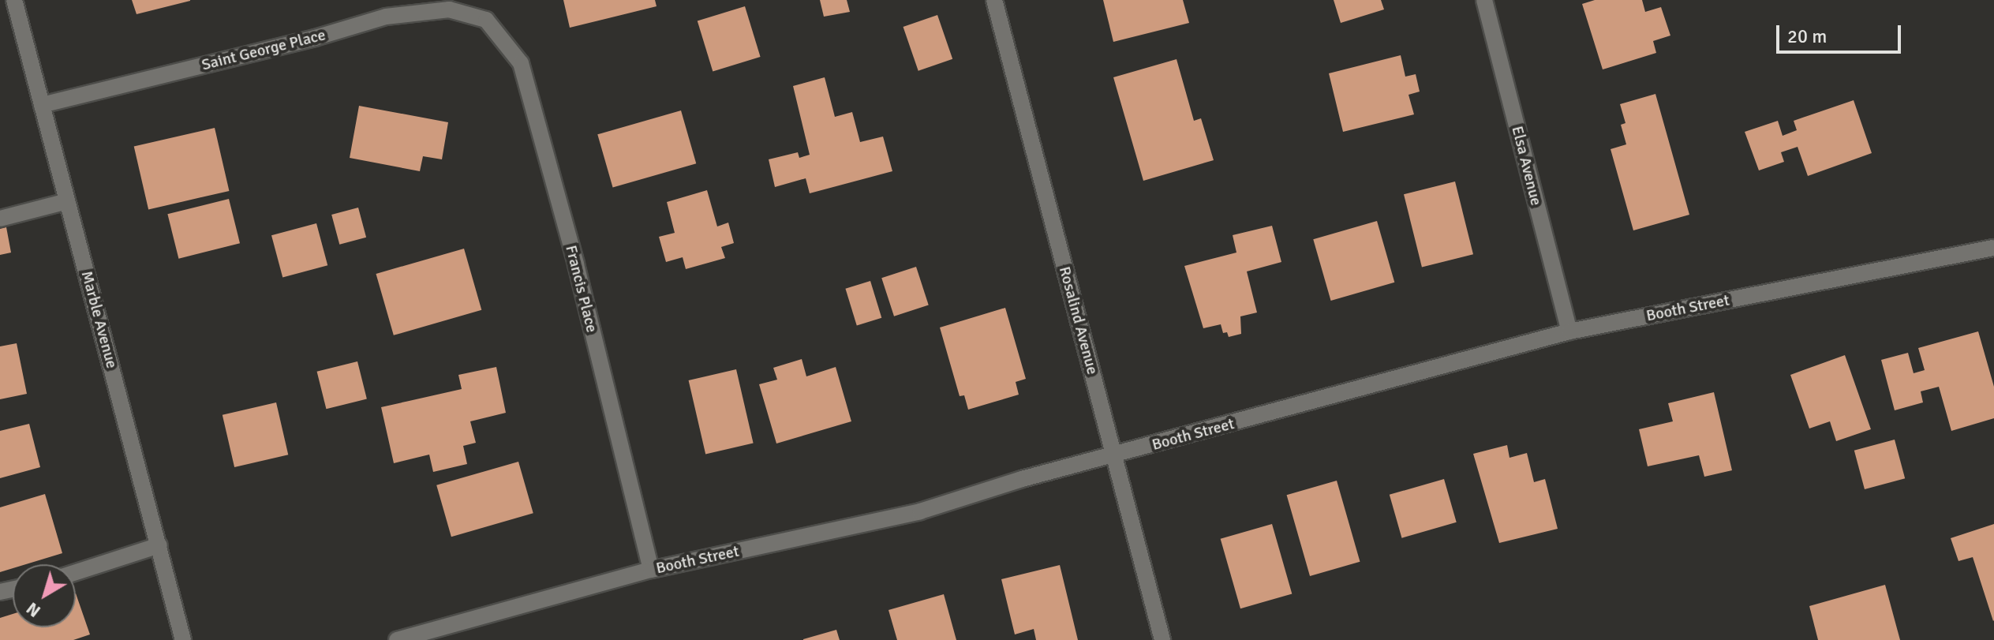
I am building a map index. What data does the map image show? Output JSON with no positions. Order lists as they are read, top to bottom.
{
  "streets": {
    "street": [
      "Saint George Place",
      "Elsa Avenue",
      "Francis Place",
      "Booth Street",
      "Marble Avenue",
      "Rosalind Avenue"
    ]
  },
  "crossings": [
    ["Saint George Place", "Francis Place"],
    ["Saint George Place", "Marble Avenue"],
    ["Elsa Avenue", "Booth Street"],
    ["Francis Place", "Booth Street"],
    ["Booth Street", "Rosalind Avenue"]
  ],
  "scale_bar": "20 m",
  "north": "bottom left"
}
